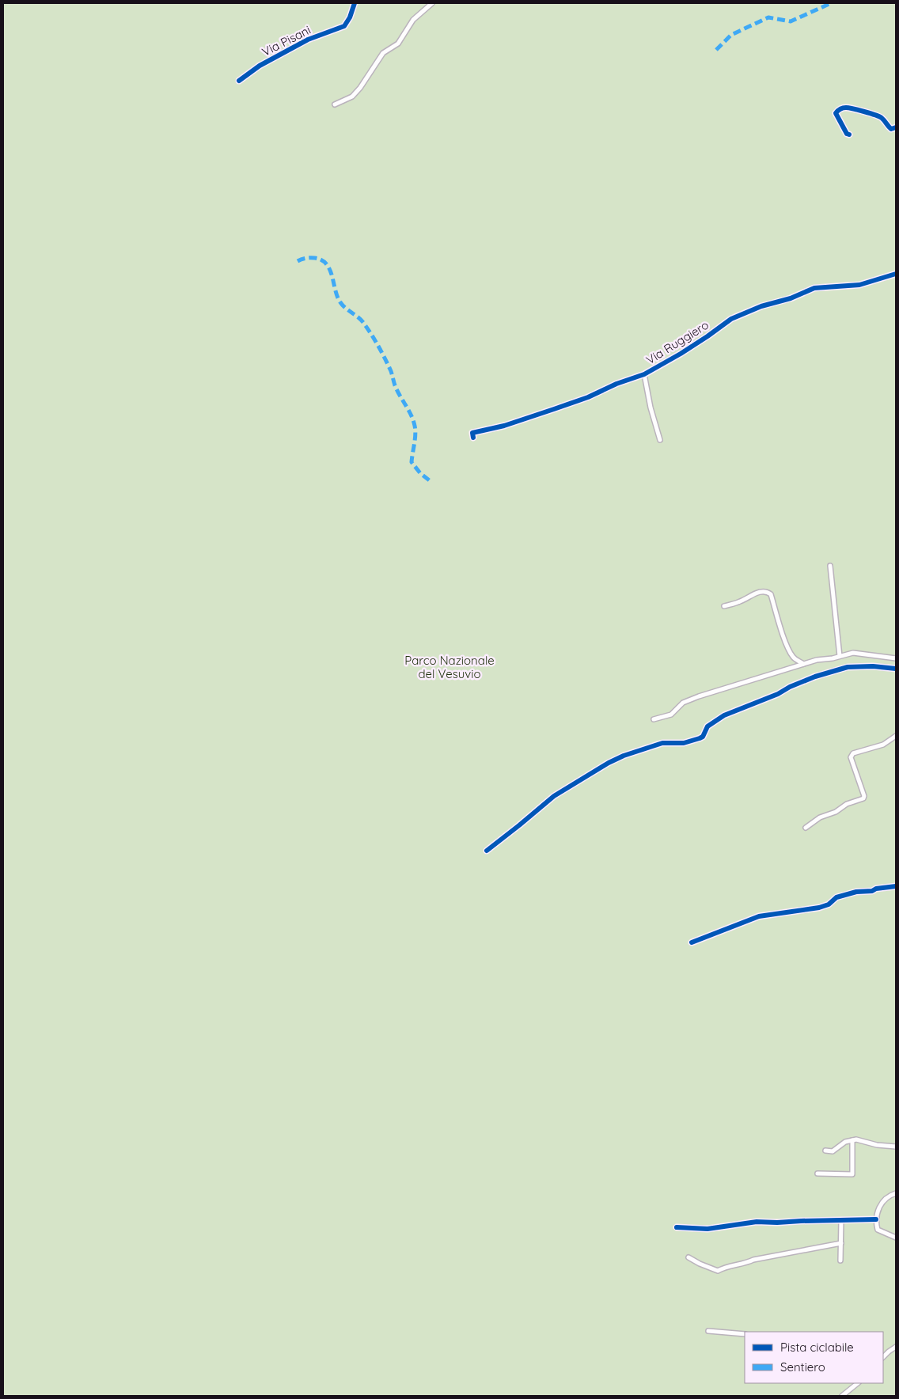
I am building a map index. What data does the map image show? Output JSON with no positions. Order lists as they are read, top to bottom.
{
  "streets": {
    "street": ["Via Pisani", "Via Ruggiero"]
  },
  "parks": ["Parco Nazionale del Vesuvio"],
  "legend": ["Pista ciclabile", "Sentiero"]
}
